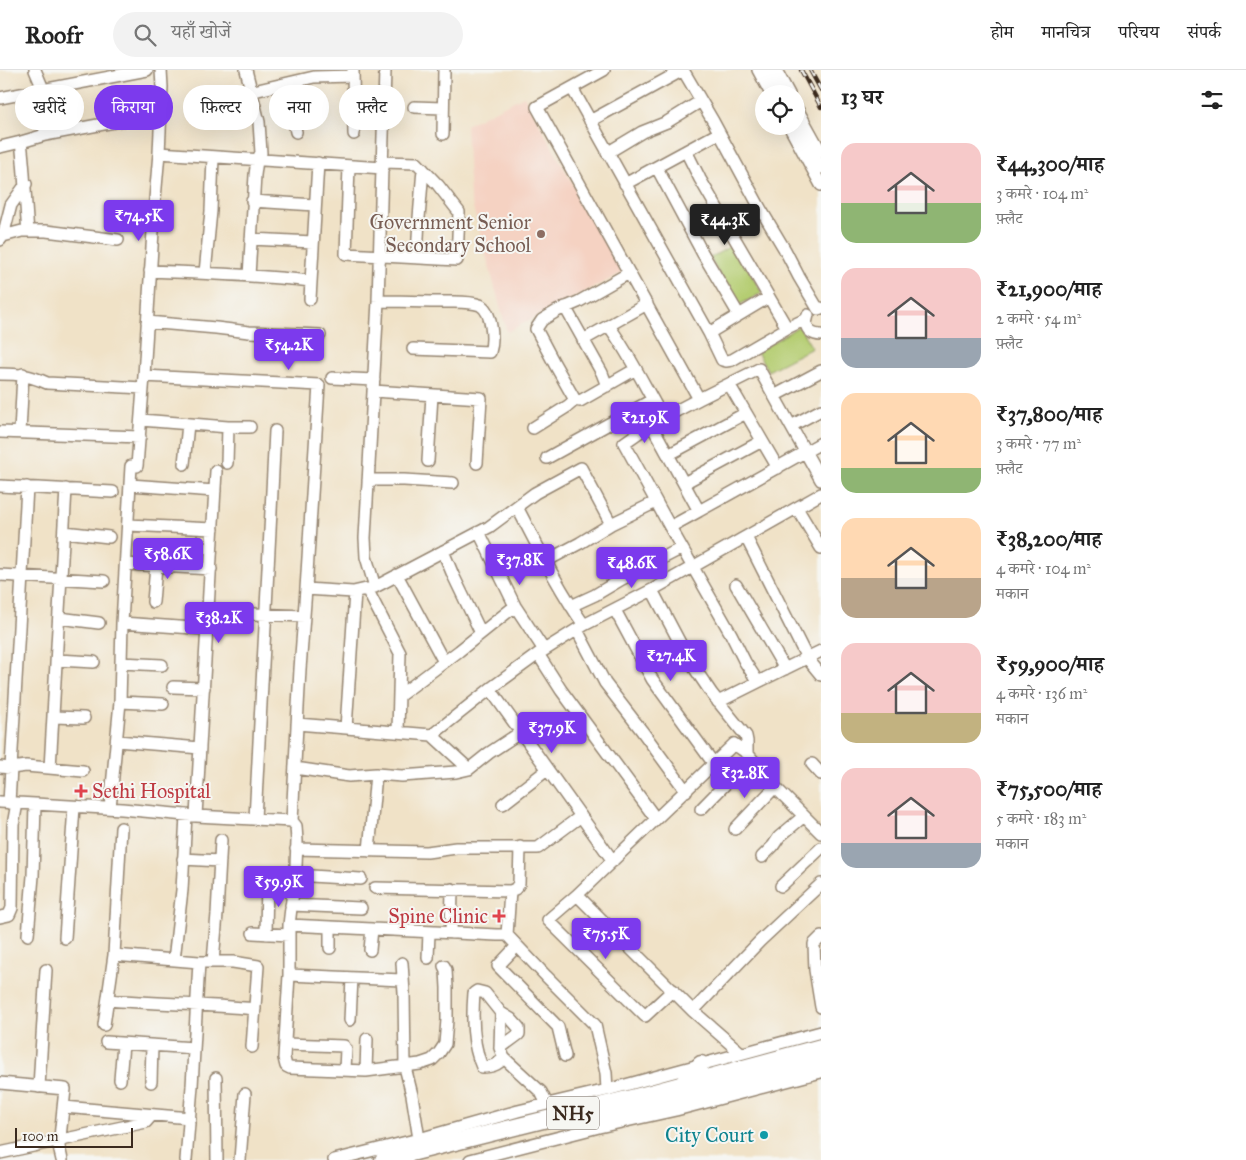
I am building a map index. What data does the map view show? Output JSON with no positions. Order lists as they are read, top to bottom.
{
  "streets": {
    "highway": ["NH5"]
  },
  "places": {
    "other": ["Government Senior Secondary School", "City Court"],
    "health": ["Sethi Hospital", "Spine Clinic"]
  },
  "scale_bar": "100 m",
  "page": {
    "header": "Roofr",
    "search": "यहाँ खोजें",
    "nav": [
      "होम",
      "मानचित्र",
      "परिचय",
      "संपर्क"
    ],
    "heading": "13 घर",
    "chip": [
      "खरीदें",
      "किराया",
      "फ़िल्टर",
      "नया",
      "फ़्लैट"
    ],
    "list": [
      {
        "name": "₹44,300/माह",
        "note": "3 कमरे · 104 m² · फ़्लैट"
      },
      {
        "name": "₹21,900/माह",
        "note": "2 कमरे · 54 m² · फ़्लैट"
      },
      {
        "name": "₹37,800/माह",
        "note": "3 कमरे · 77 m² · फ़्लैट"
      },
      {
        "name": "₹38,200/माह",
        "note": "4 कमरे · 104 m² · मकान"
      },
      {
        "name": "₹59,900/माह",
        "note": "4 कमरे · 136 m² · मकान"
      },
      {
        "name": "₹75,500/माह",
        "note": "5 कमरे · 183 m² · मकान"
      }
    ],
    "price": [
      "₹74.5K",
      "₹44.3K",
      "₹54.2K",
      "₹21.9K",
      "₹58.6K",
      "₹37.8K",
      "₹48.6K",
      "₹38.2K",
      "₹27.4K",
      "₹37.9K",
      "₹32.8K",
      "₹59.9K",
      "₹75.5K"
    ],
    "scale": "100 m"
  }
}
